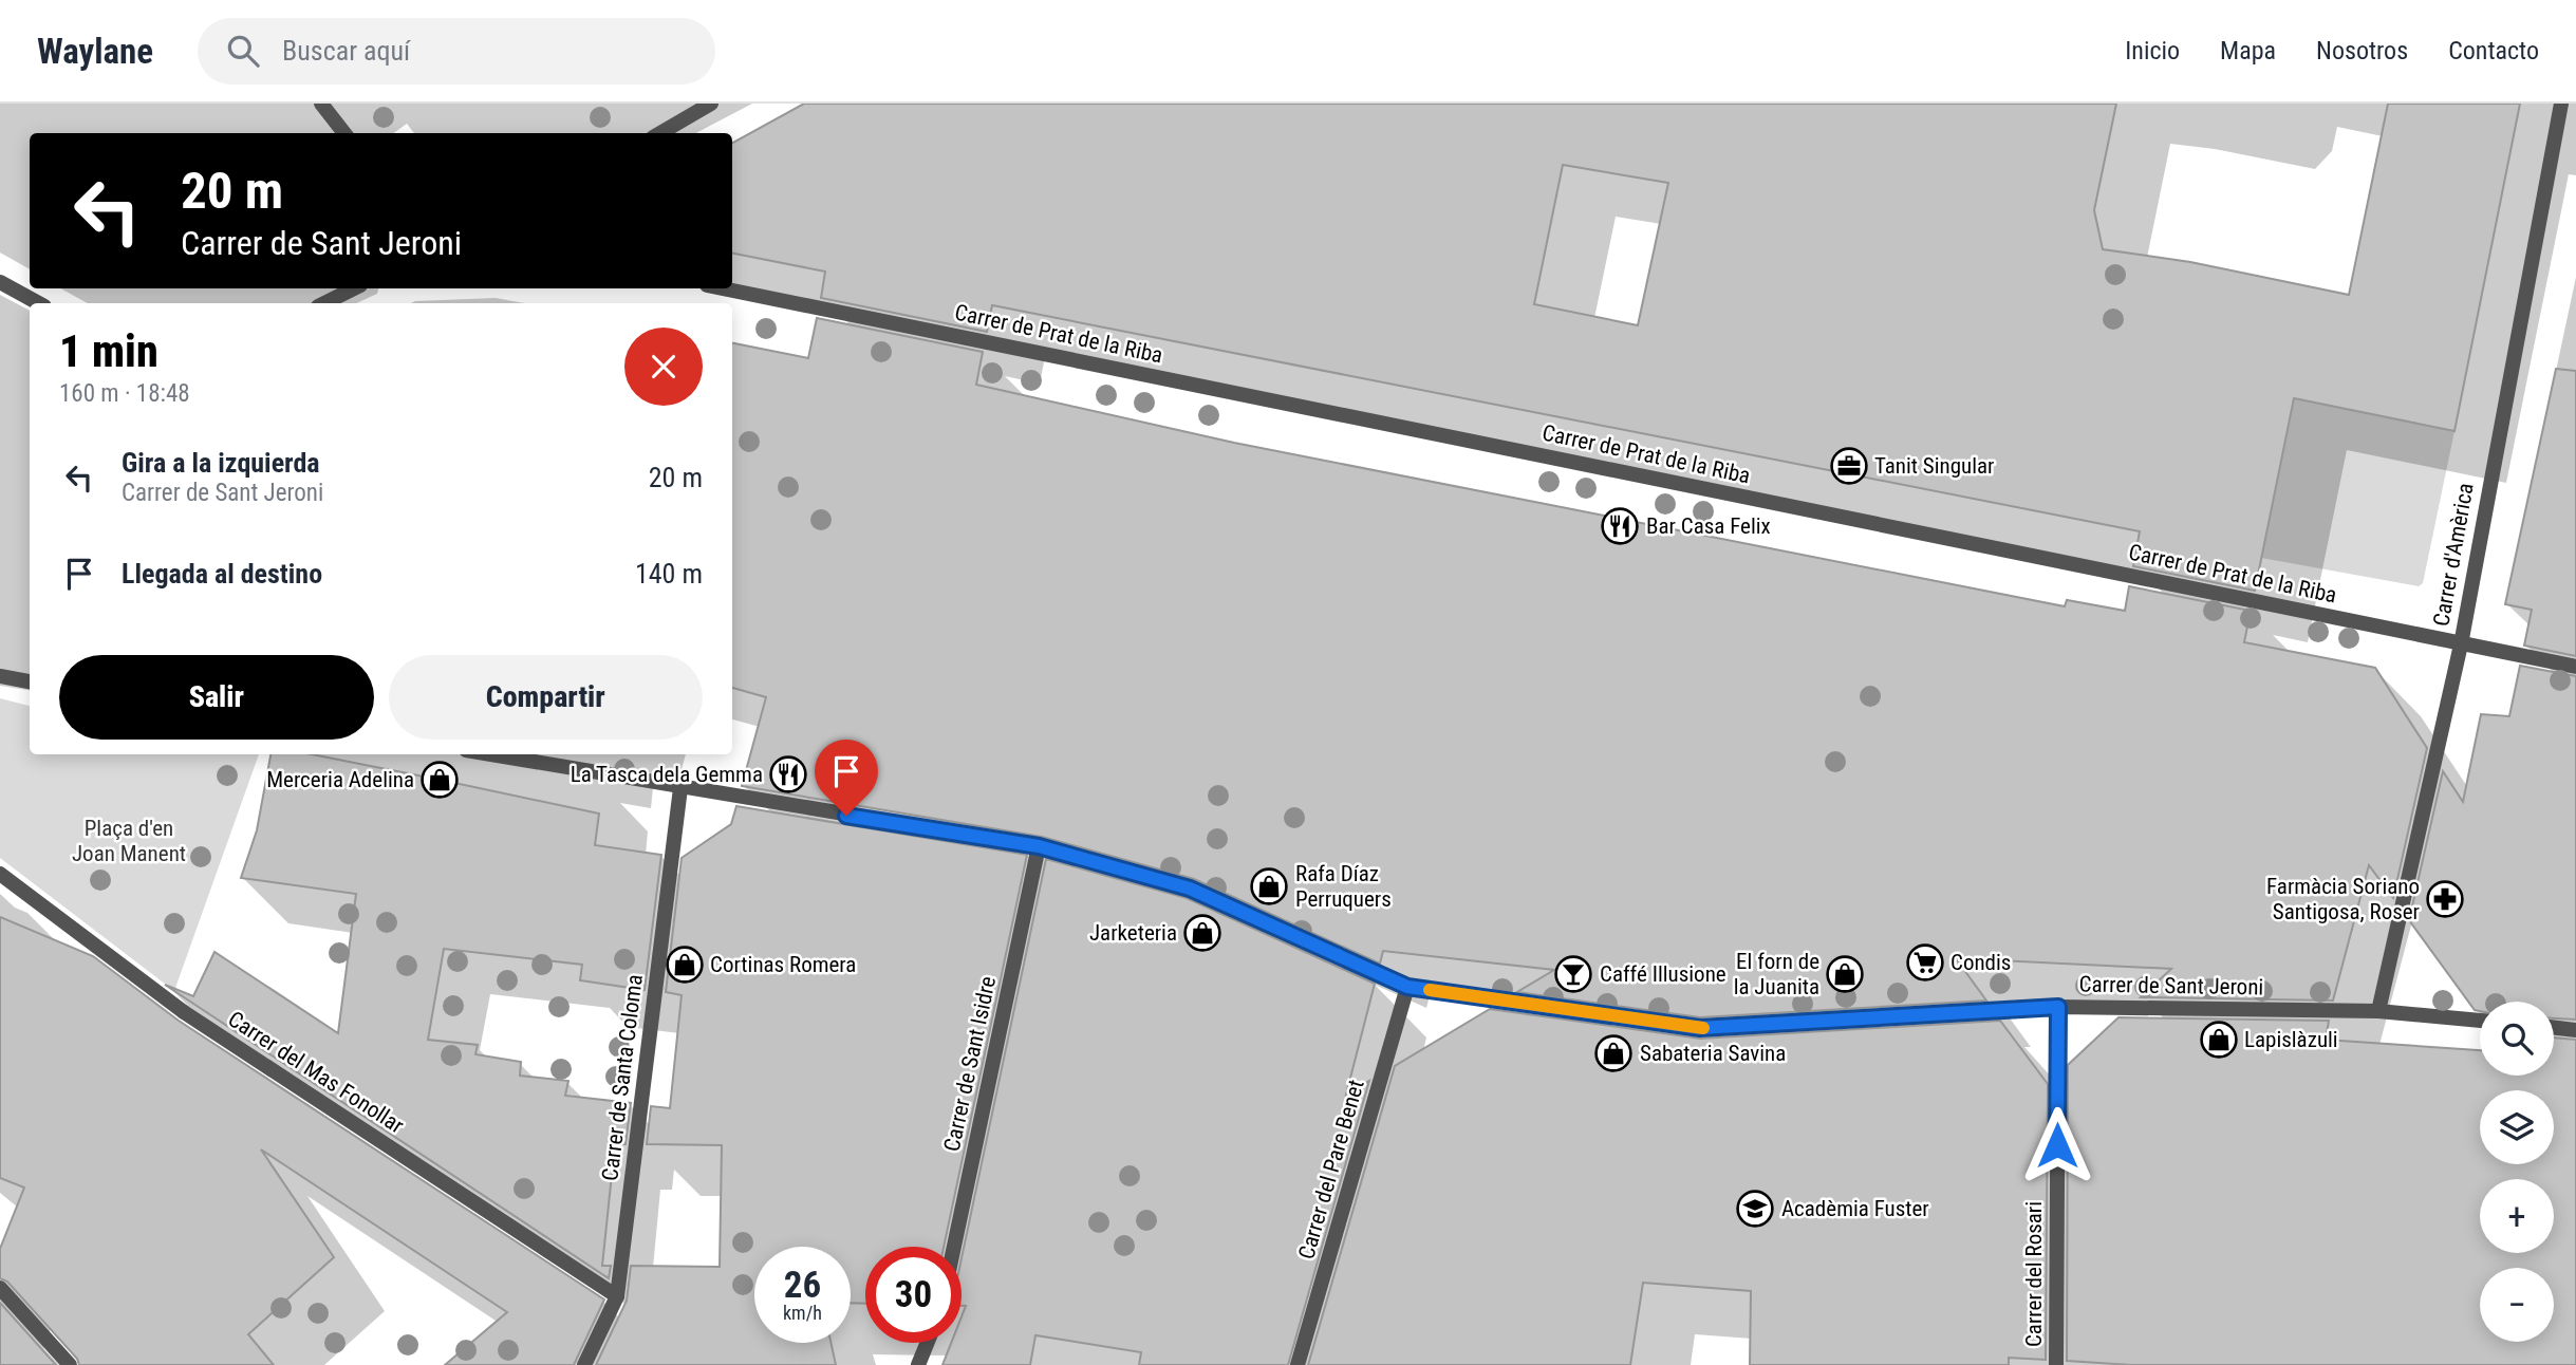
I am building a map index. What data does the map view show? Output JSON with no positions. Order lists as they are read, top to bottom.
{
  "streets": {
    "street": [
      "Carrer de Prat de la Riba",
      "Carrer d'Amèrica",
      "Carrer de Sant Jeroni",
      "Carrer de Sant Isidre",
      "Carrer del Mas Fonollar",
      "Carrer de Santa Coloma",
      "Carrer del Pare Benet",
      "Carrer del Rosari"
    ]
  },
  "crossings": [
    ["Carrer de Prat de la Riba", "Carrer d'Amèrica"],
    ["Carrer d'Amèrica", "Carrer de Sant Jeroni"],
    ["Carrer de Sant Jeroni", "Carrer de Sant Isidre"],
    ["Carrer de Sant Jeroni", "Carrer de Santa Coloma"],
    ["Carrer de Sant Jeroni", "Carrer del Pare Benet"],
    ["Carrer de Sant Jeroni", "Carrer del Rosari"],
    ["Carrer del Mas Fonollar", "Carrer de Santa Coloma"]
  ],
  "parks": ["Plaça d'en Joan Manent"],
  "places": {
    "office": ["Tanit Singular"],
    "restaurant": ["Bar Casa Felix", "La Tasca dela Gemma"],
    "shop": [
      "Merceria Adelina",
      "Rafa Díaz Perruquers",
      "Jarketeria",
      "Cortinas Romera",
      "El forn de la Juanita",
      "Lapislàzuli",
      "Sabateria Savina"
    ],
    "pharmacy": ["Farmàcia Soriano Santigosa, Roser"],
    "supermarket": ["Condis"],
    "bar": ["Caffé Illusione"],
    "school or university": ["Acadèmia Fuster"]
  },
  "page": {
    "header": "Waylane",
    "search": "Buscar aquí",
    "nav": [
      "Inicio",
      "Mapa",
      "Nosotros",
      "Contacto"
    ],
    "turn": ["20 m", "Carrer de Sant Jeroni"],
    "heading": ["1 min", "160 m · 18:48"],
    "list": [
      {
        "name": "Gira a la izquierda",
        "note": "Carrer de Sant Jeroni",
        "value": "20 m"
      },
      {
        "name": "Llegada al destino",
        "value": "140 m"
      }
    ],
    "buttons": ["Salir", "Compartir"],
    "map_buttons": ["+", "−"],
    "speed": "26 km/h",
    "limit": "30"
  }
}
